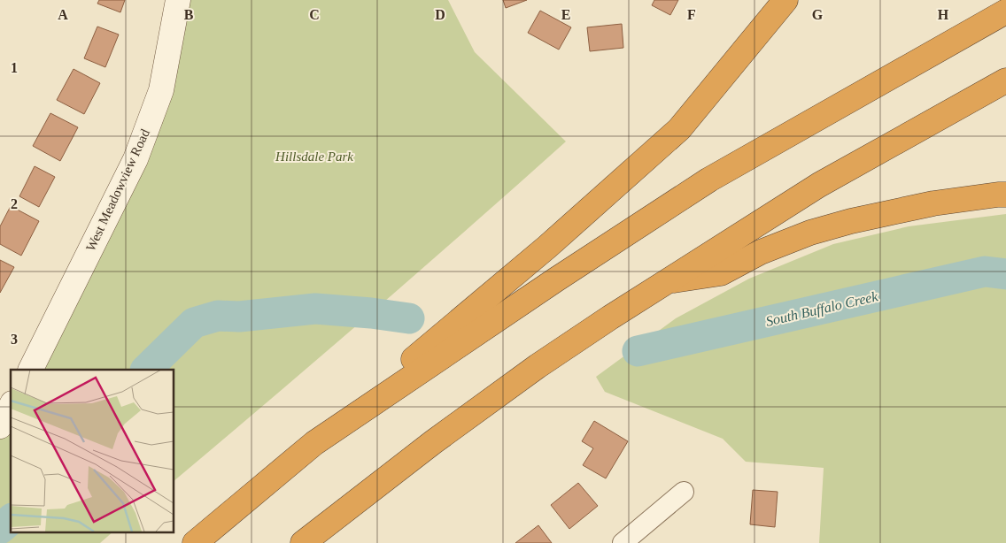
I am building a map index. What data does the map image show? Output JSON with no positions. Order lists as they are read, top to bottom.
{
  "streets": {
    "street": ["West Meadowview Road"]
  },
  "water": ["South Buffalo Creek"],
  "parks": ["Hillsdale Park"],
  "grid": {
    "columns": [
      "A",
      "B",
      "C",
      "D",
      "E",
      "F",
      "G",
      "H"
    ],
    "rows": ["1", "2", "3"]
  }
}
